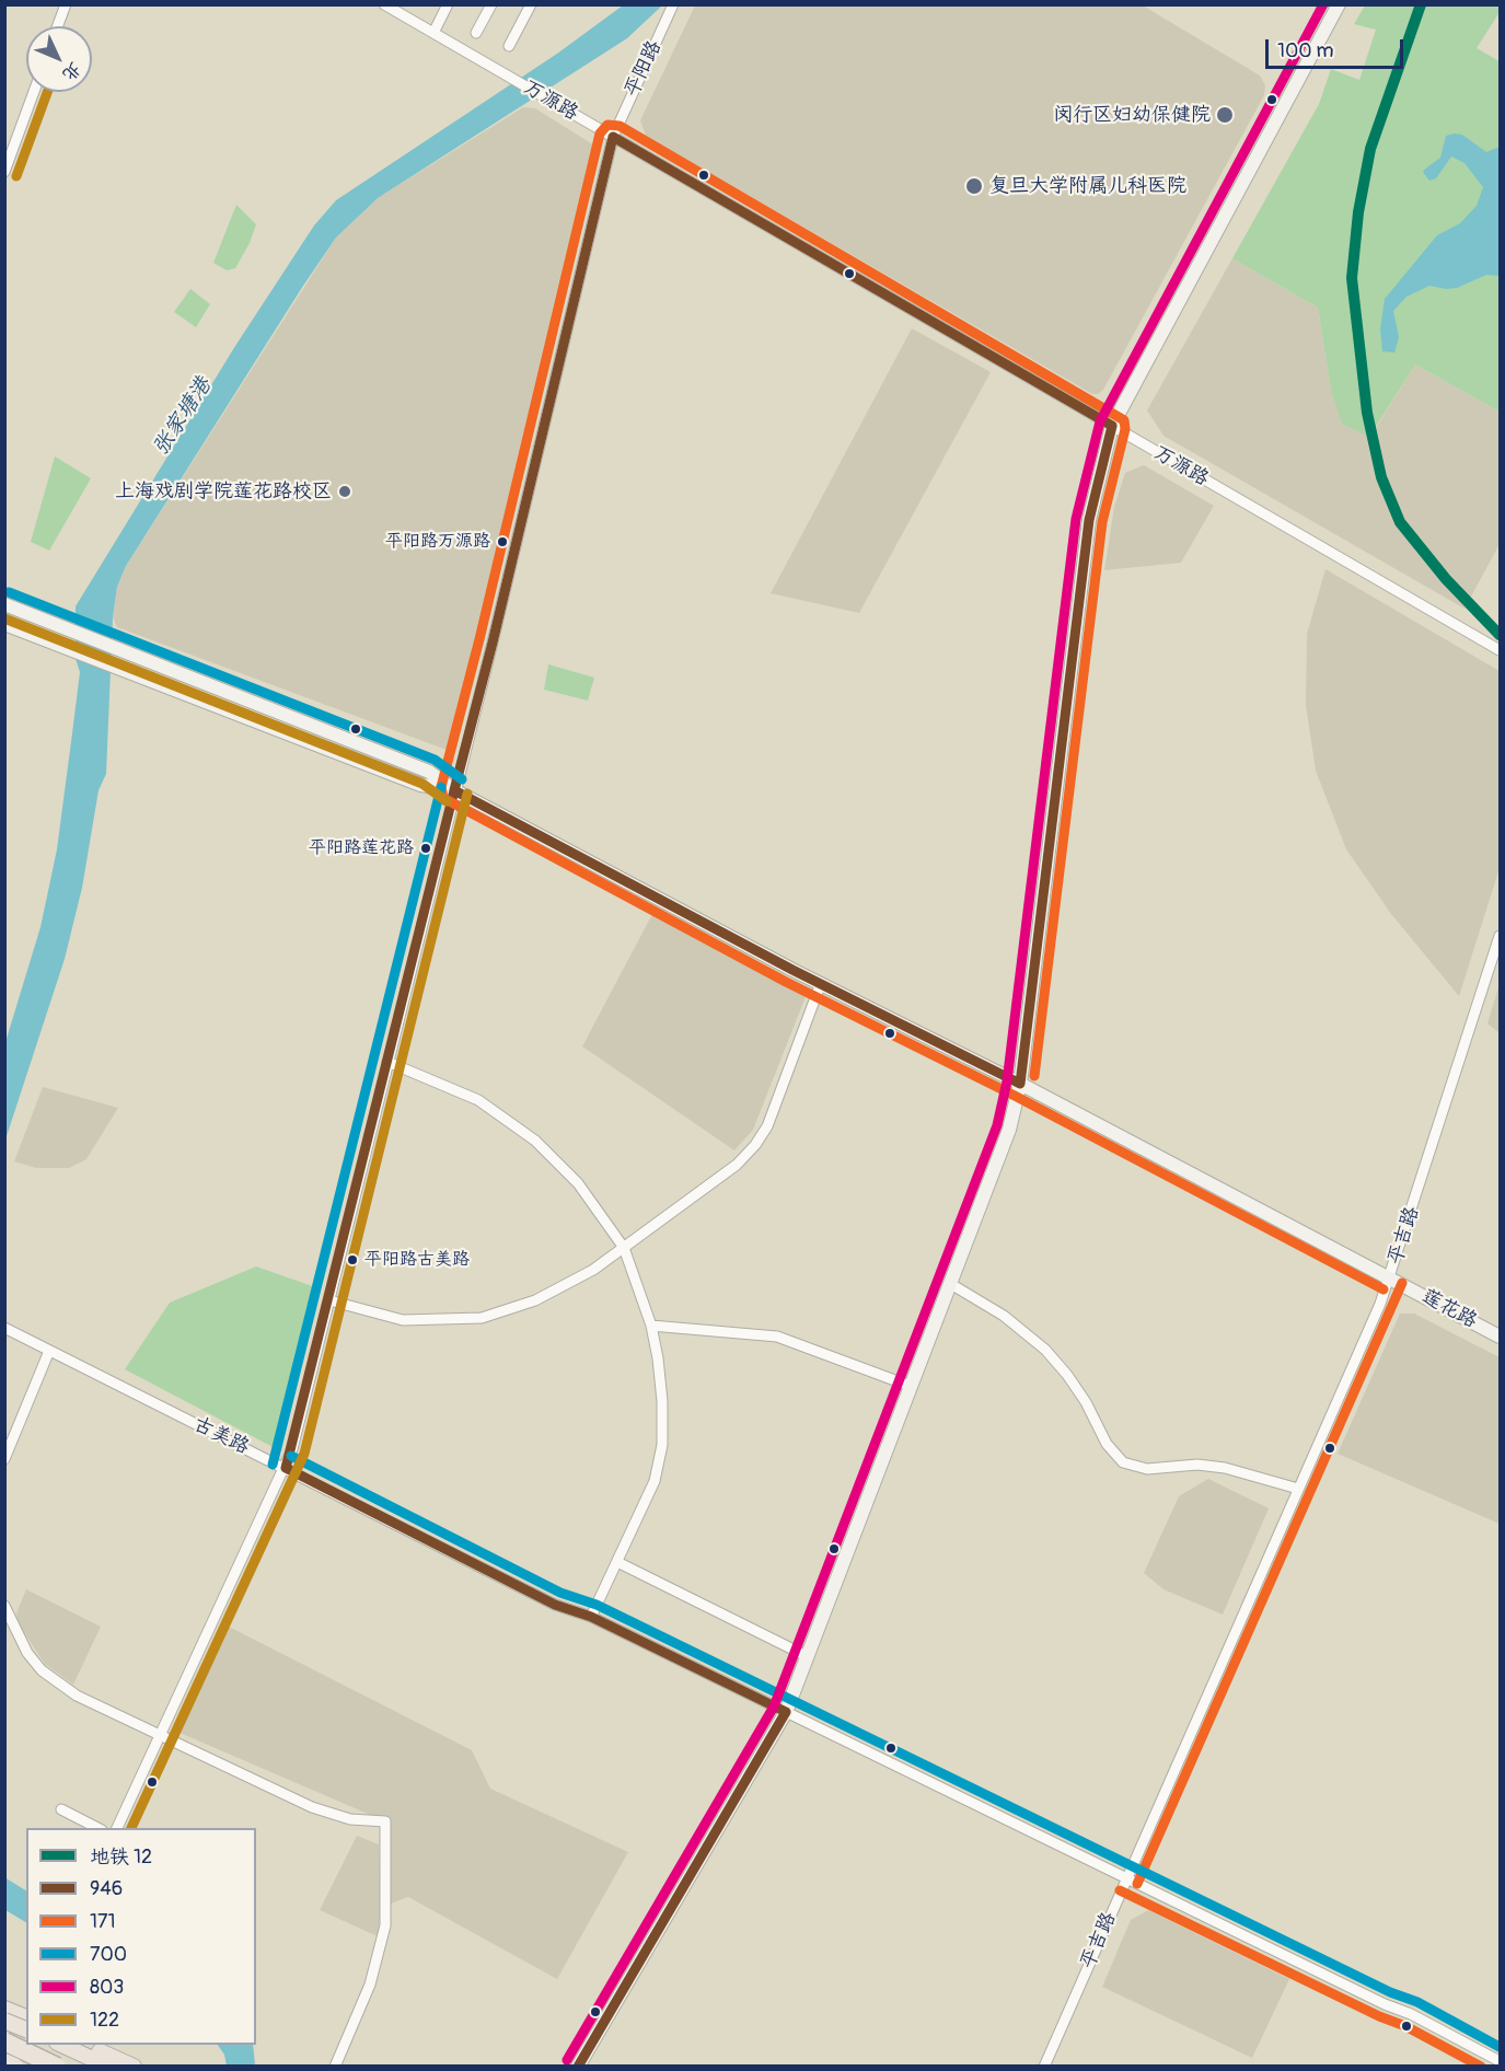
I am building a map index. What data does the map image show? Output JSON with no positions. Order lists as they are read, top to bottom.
{
  "streets": {
    "main road": ["莲花路"],
    "street": [
      "平阳路",
      "万源路",
      "平吉路",
      "古美路"
    ]
  },
  "crossings": [
    ["平阳路", "万源路"],
    ["平阳路", "莲花路"],
    ["平阳路", "古美路"],
    ["平吉路", "莲花路"],
    ["平吉路", "古美路"]
  ],
  "water": ["张家塘港"],
  "places": [
    "闵行区妇幼保健院",
    "复旦大学附属儿科医院",
    "上海戏剧学院莲花路校区",
    "平阳路万源路",
    "平阳路莲花路",
    "平阳路古美路"
  ],
  "lines": [
    "metro line 12",
    "transit line 803",
    "transit line 122",
    "transit line 171",
    "transit line 946",
    "transit line 700"
  ],
  "legend": [
    "地铁 12",
    "946",
    "171",
    "700",
    "803",
    "122"
  ],
  "scale_bar": "100 m",
  "north": "bottom right"
}
